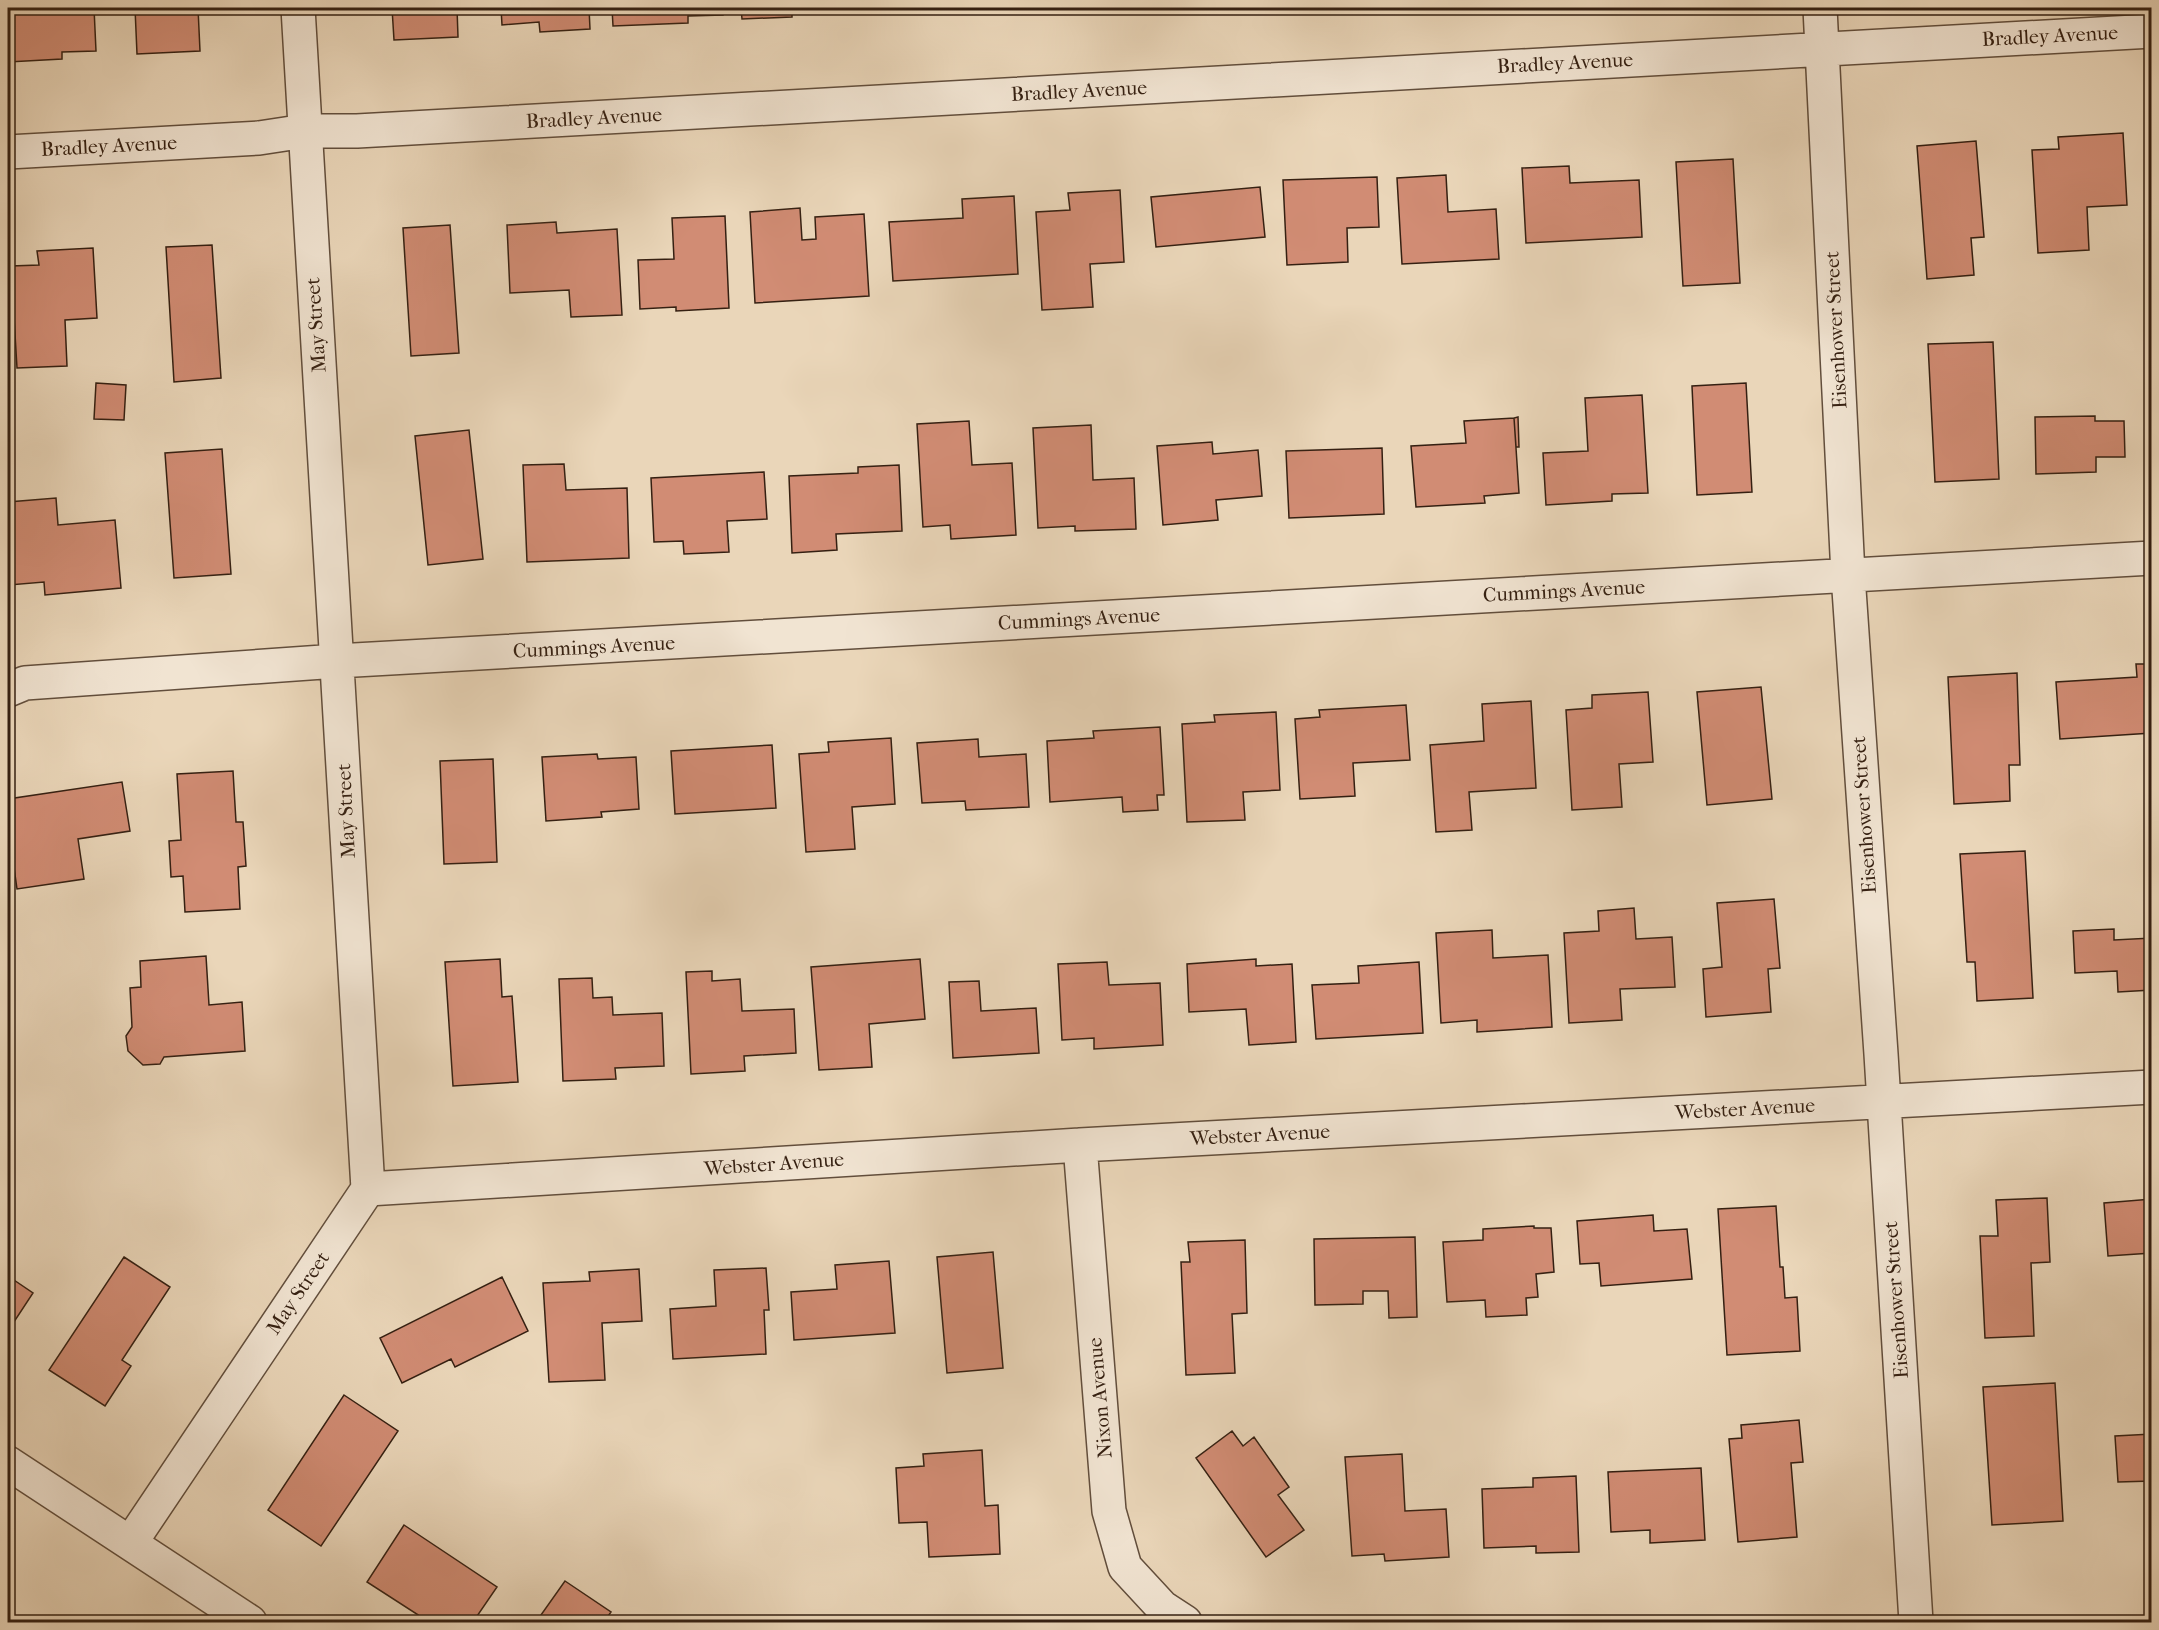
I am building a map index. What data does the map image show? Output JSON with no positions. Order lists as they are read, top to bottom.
{
  "streets": {
    "street": [
      "Bradley Avenue",
      "May Street",
      "Eisenhower Street",
      "Cummings Avenue",
      "Webster Avenue",
      "Nixon Avenue"
    ]
  },
  "crossings": [
    ["Bradley Avenue", "May Street"],
    ["Bradley Avenue", "Eisenhower Street"],
    ["May Street", "Cummings Avenue"],
    ["May Street", "Webster Avenue"],
    ["Eisenhower Street", "Cummings Avenue"],
    ["Eisenhower Street", "Webster Avenue"],
    ["Webster Avenue", "Nixon Avenue"]
  ]
}
